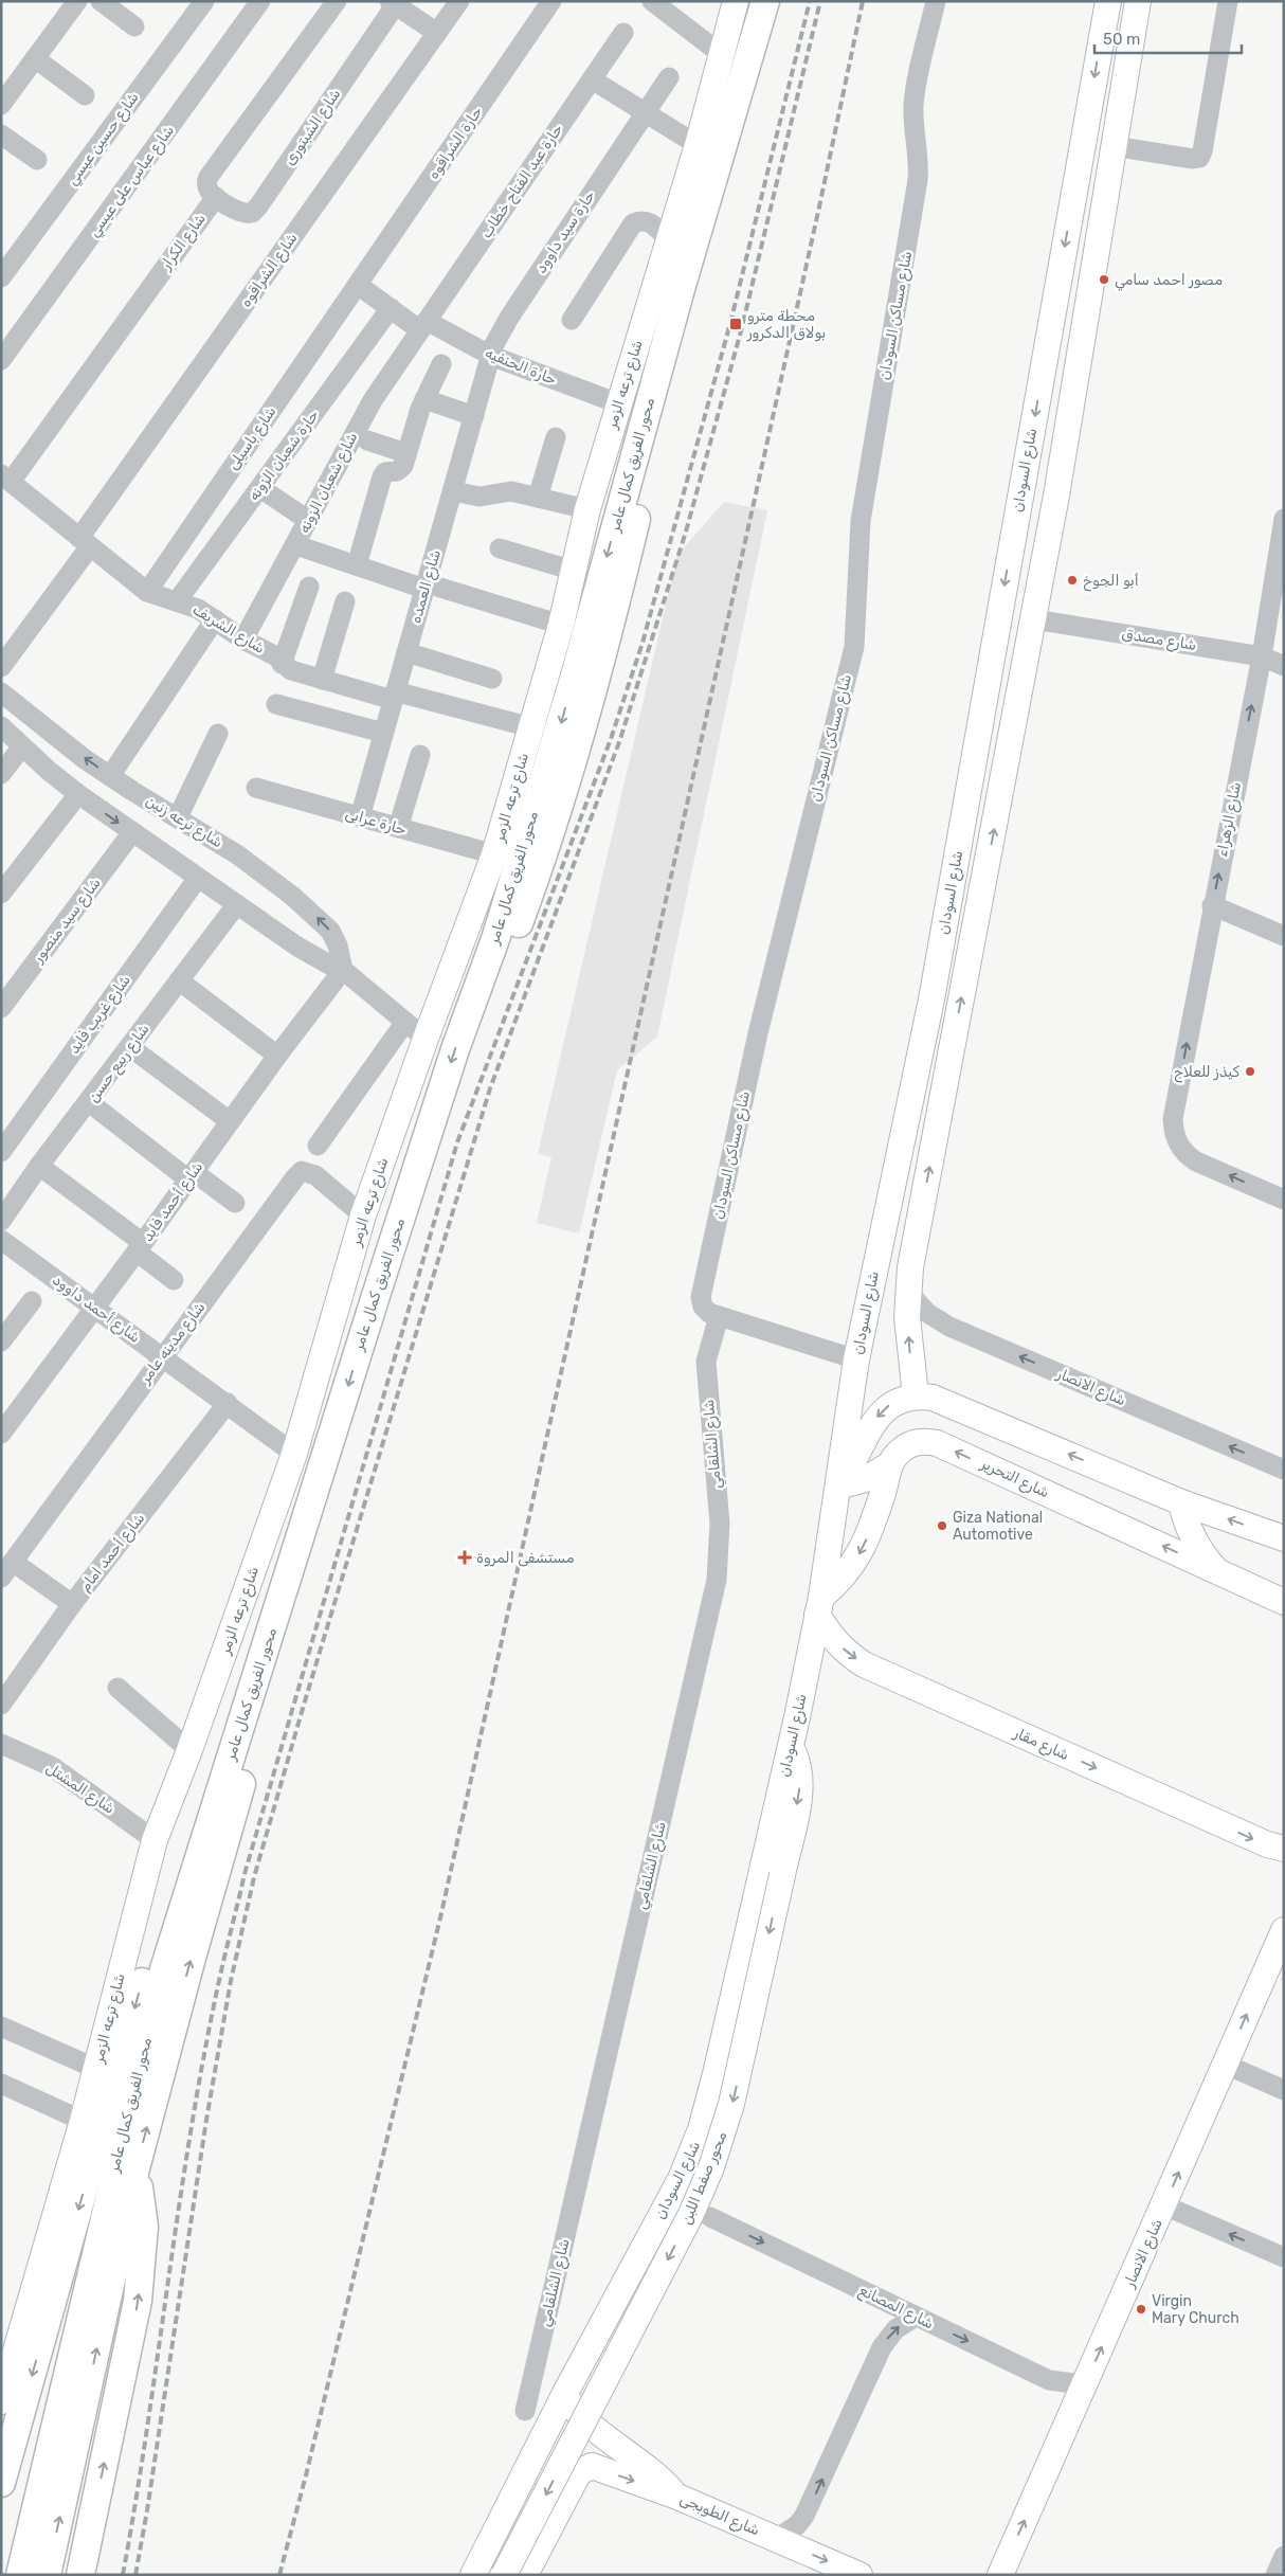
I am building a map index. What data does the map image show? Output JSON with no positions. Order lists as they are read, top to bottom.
{
  "streets": {
    "highway": ["محور الفريق كمال عامر"],
    "main road": [
      "شارع ترعه الزمر",
      "شارع السودان",
      "شارع الانصار",
      "شارع التحرير",
      "شارع مقار",
      "محور صفط اللبن",
      "شارع الطوبجى"
    ],
    "street": [
      "شارع الشبتورى",
      "شارع حسين عيسي",
      "حارة الشراقوه",
      "شارع عباس على عيسي",
      "حارة عبد الفتاح خطاب",
      "حارة سيد داوود",
      "شارع الكرار",
      "شارع الشراقوه",
      "شارع مساكن السودان",
      "حارة الحنفيه",
      "شارع باسيلى",
      "حارة شعبان الزونه",
      "شارع شعبان الزونه",
      "شارع العمده",
      "شارع الشريف",
      "شارع مصدق",
      "شارع الزهراء",
      "شارع ترعه زنين",
      "حارة عرابى",
      "شارع سيد منصور",
      "شارع غريب فايد",
      "شارع ربيع حسن",
      "شارع أحمد فايد",
      "شارع أحمد داوود",
      "شارع مدينه عامر",
      "شارع الشلقامي",
      "شارع أحمد امام",
      "شارع المشتل",
      "شارع المصانع"
    ]
  },
  "crossings": [
    ["شارع الشبتورى", "شارع الكرار"],
    ["حارة الشراقوه", "حارة الحنفيه"],
    ["حارة الشراقوه", "شارع باسيلى"],
    ["حارة عبد الفتاح خطاب", "حارة الحنفيه"],
    ["حارة عبد الفتاح خطاب", "شارع شعبان الزونه"],
    ["حارة سيد داوود", "حارة الحنفيه"],
    ["حارة سيد داوود", "شارع العمده"],
    ["شارع الكرار", "شارع الشريف"],
    ["شارع الشراقوه", "شارع الشريف"],
    ["شارع مساكن السودان", "شارع السودان"],
    ["شارع مساكن السودان", "شارع الشلقامي"],
    ["حارة الحنفيه", "شارع ترعه الزمر"],
    ["حارة الحنفيه", "شارع باسيلى"],
    ["حارة الحنفيه", "حارة شعبان الزونه"],
    ["حارة الحنفيه", "شارع شعبان الزونه"],
    ["حارة الحنفيه", "شارع العمده"],
    ["شارع ترعه الزمر", "شارع الشريف"],
    ["شارع ترعه الزمر", "حارة عرابى"],
    ["شارع ترعه الزمر", "شارع أحمد داوود"],
    ["شارع ترعه الزمر", "شارع مدينه عامر"],
    ["شارع ترعه الزمر", "شارع المشتل"],
    ["شارع باسيلى", "شارع الشريف"],
    ["حارة شعبان الزونه", "شارع الشريف"],
    ["شارع السودان", "شارع مصدق"],
    ["شارع السودان", "شارع الانصار"],
    ["شارع السودان", "شارع التحرير"],
    ["شارع السودان", "شارع مقار"],
    ["شارع السودان", "محور صفط اللبن"],
    ["شارع شعبان الزونه", "شارع الشريف"],
    ["شارع العمده", "شارع الشريف"],
    ["شارع العمده", "حارة عرابى"],
    ["شارع مصدق", "شارع الزهراء"],
    ["شارع ترعه زنين", "شارع أحمد فايد"],
    ["شارع أحمد فايد", "شارع أحمد داوود"],
    ["شارع أحمد داوود", "شارع مدينه عامر"],
    ["شارع أحمد داوود", "شارع أحمد امام"],
    ["شارع الانصار", "شارع المصانع"],
    ["شارع التحرير", "شارع مقار"]
  ],
  "one_way": [
    "شارع الزهراء",
    "شارع مقار",
    "محور صفط اللبن",
    "شارع المصانع"
  ],
  "places": {
    "other": [
      "مصور احمد سامي",
      "أبو الجوخ",
      "كيذز للعلاج",
      "Giza National Automotive",
      "Virgin Mary Church"
    ],
    "transit": ["محطة مترو بولاق الدكرور"],
    "health": ["مستشفى المروة"]
  },
  "scale_bar": "50 m"
}
